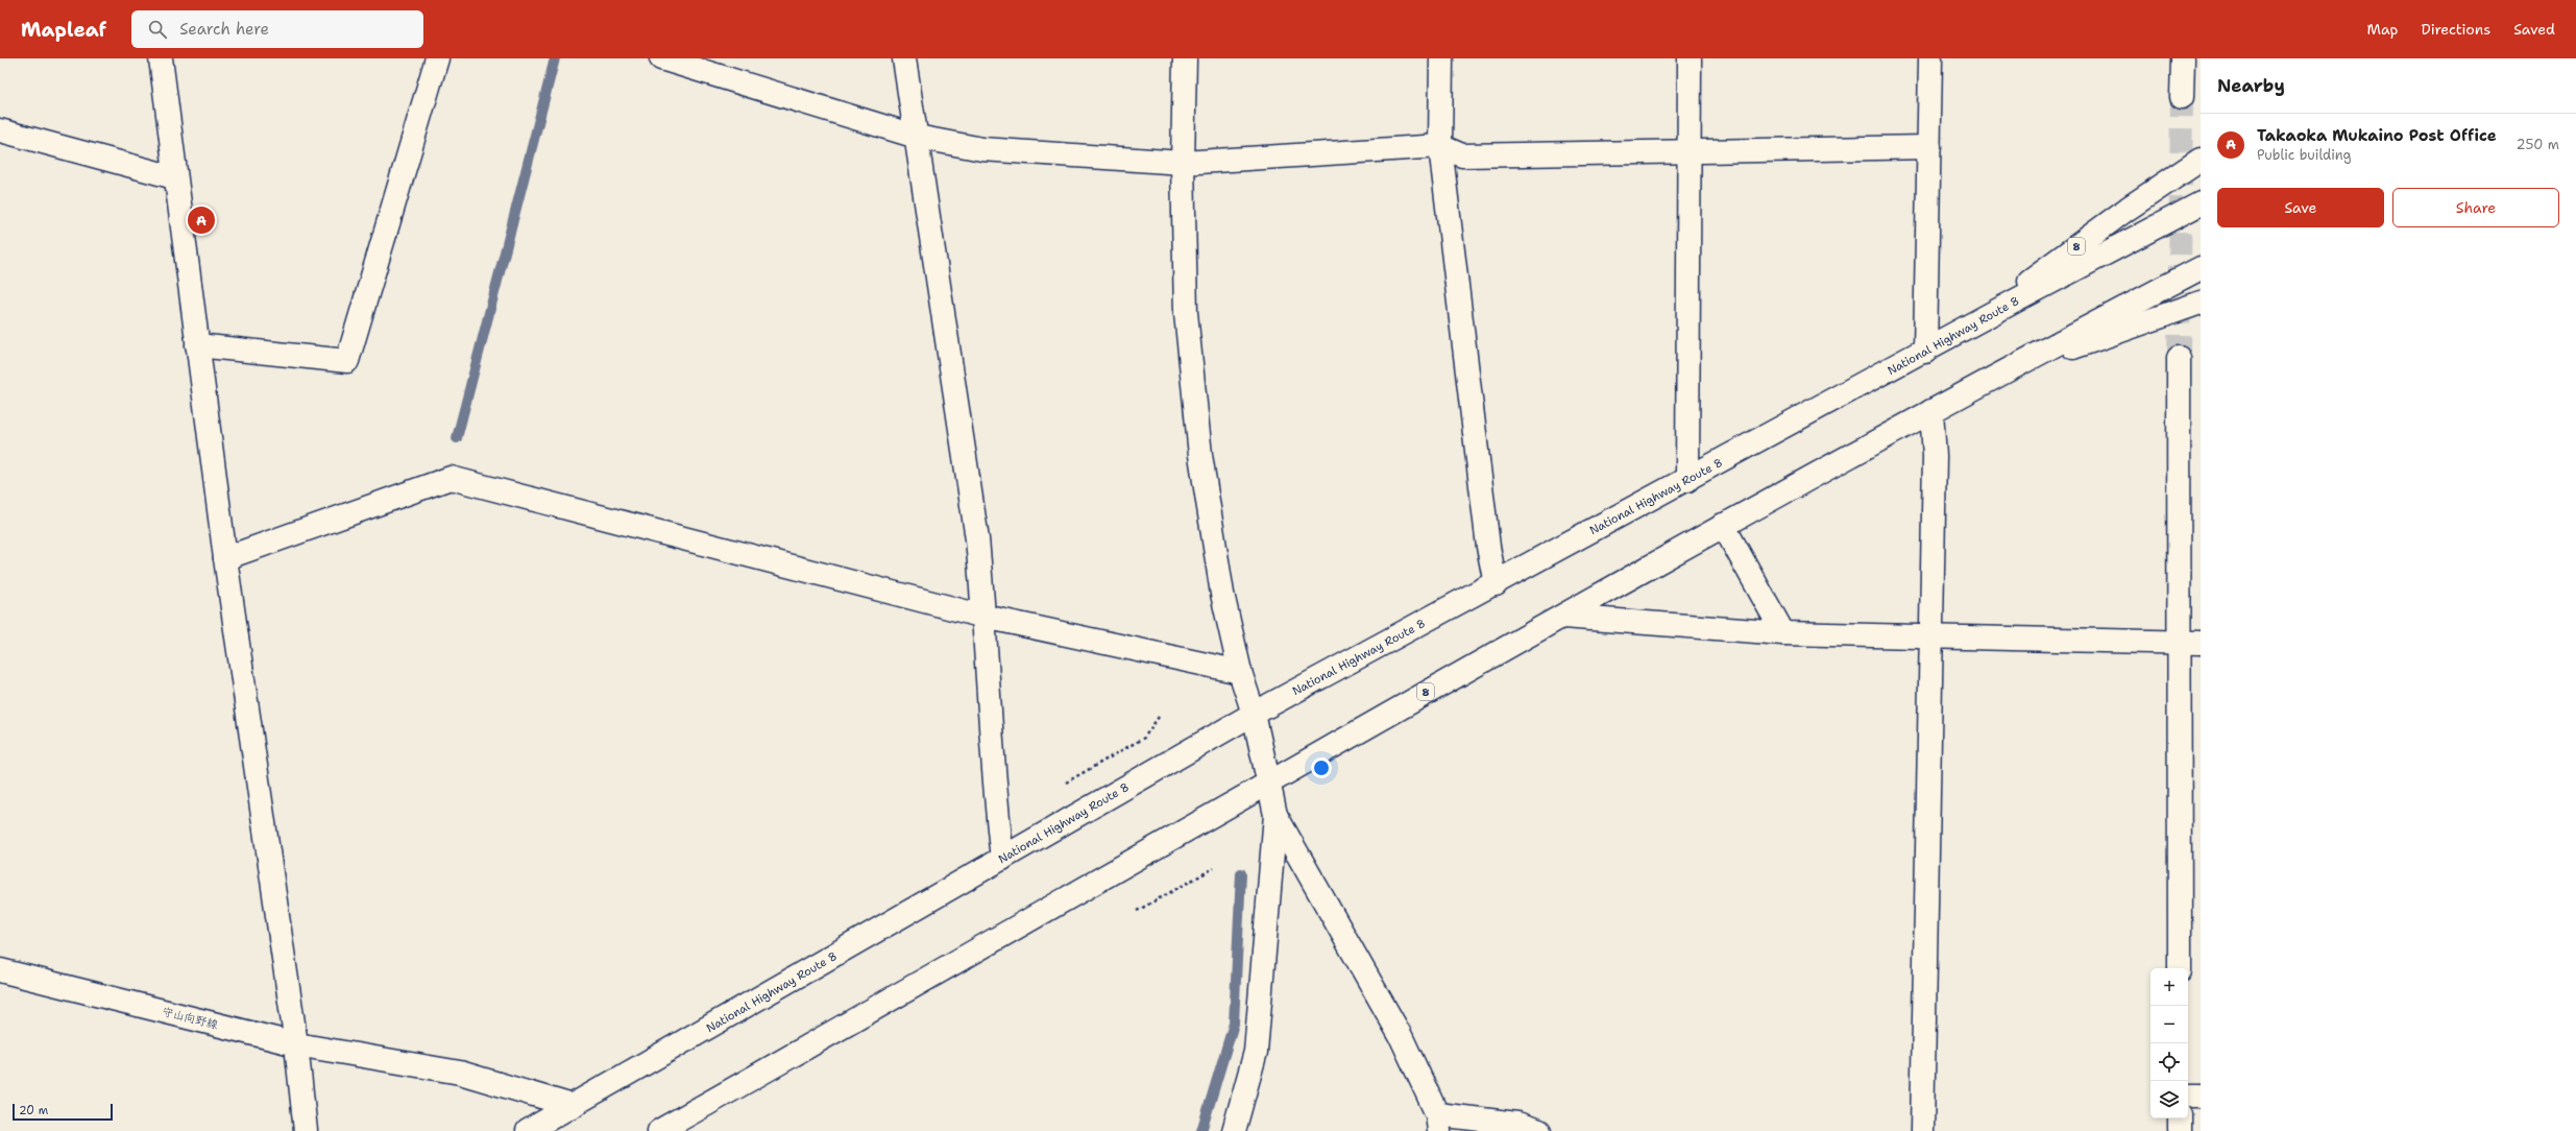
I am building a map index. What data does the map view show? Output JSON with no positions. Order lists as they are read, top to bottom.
{
  "streets": {
    "main road": ["8", "National Highway Route 8", "守山向野線"]
  },
  "crossings": [
    ["8", "National Highway Route 8"],
    ["National Highway Route 8", "守山向野線"]
  ],
  "scale_bar": "20 m",
  "page": {
    "header": "Mapleaf",
    "search": "Search here",
    "nav": ["Map", "Directions", "Saved"],
    "heading": "Nearby",
    "list": [
      {
        "mark": "A",
        "name": "Takaoka Mukaino Post Office",
        "note": "Public building",
        "value": "250 m"
      }
    ],
    "buttons": ["Save", "Share"],
    "pins": "A",
    "map_buttons": ["+", "−"],
    "scale": "20 m"
  }
}
